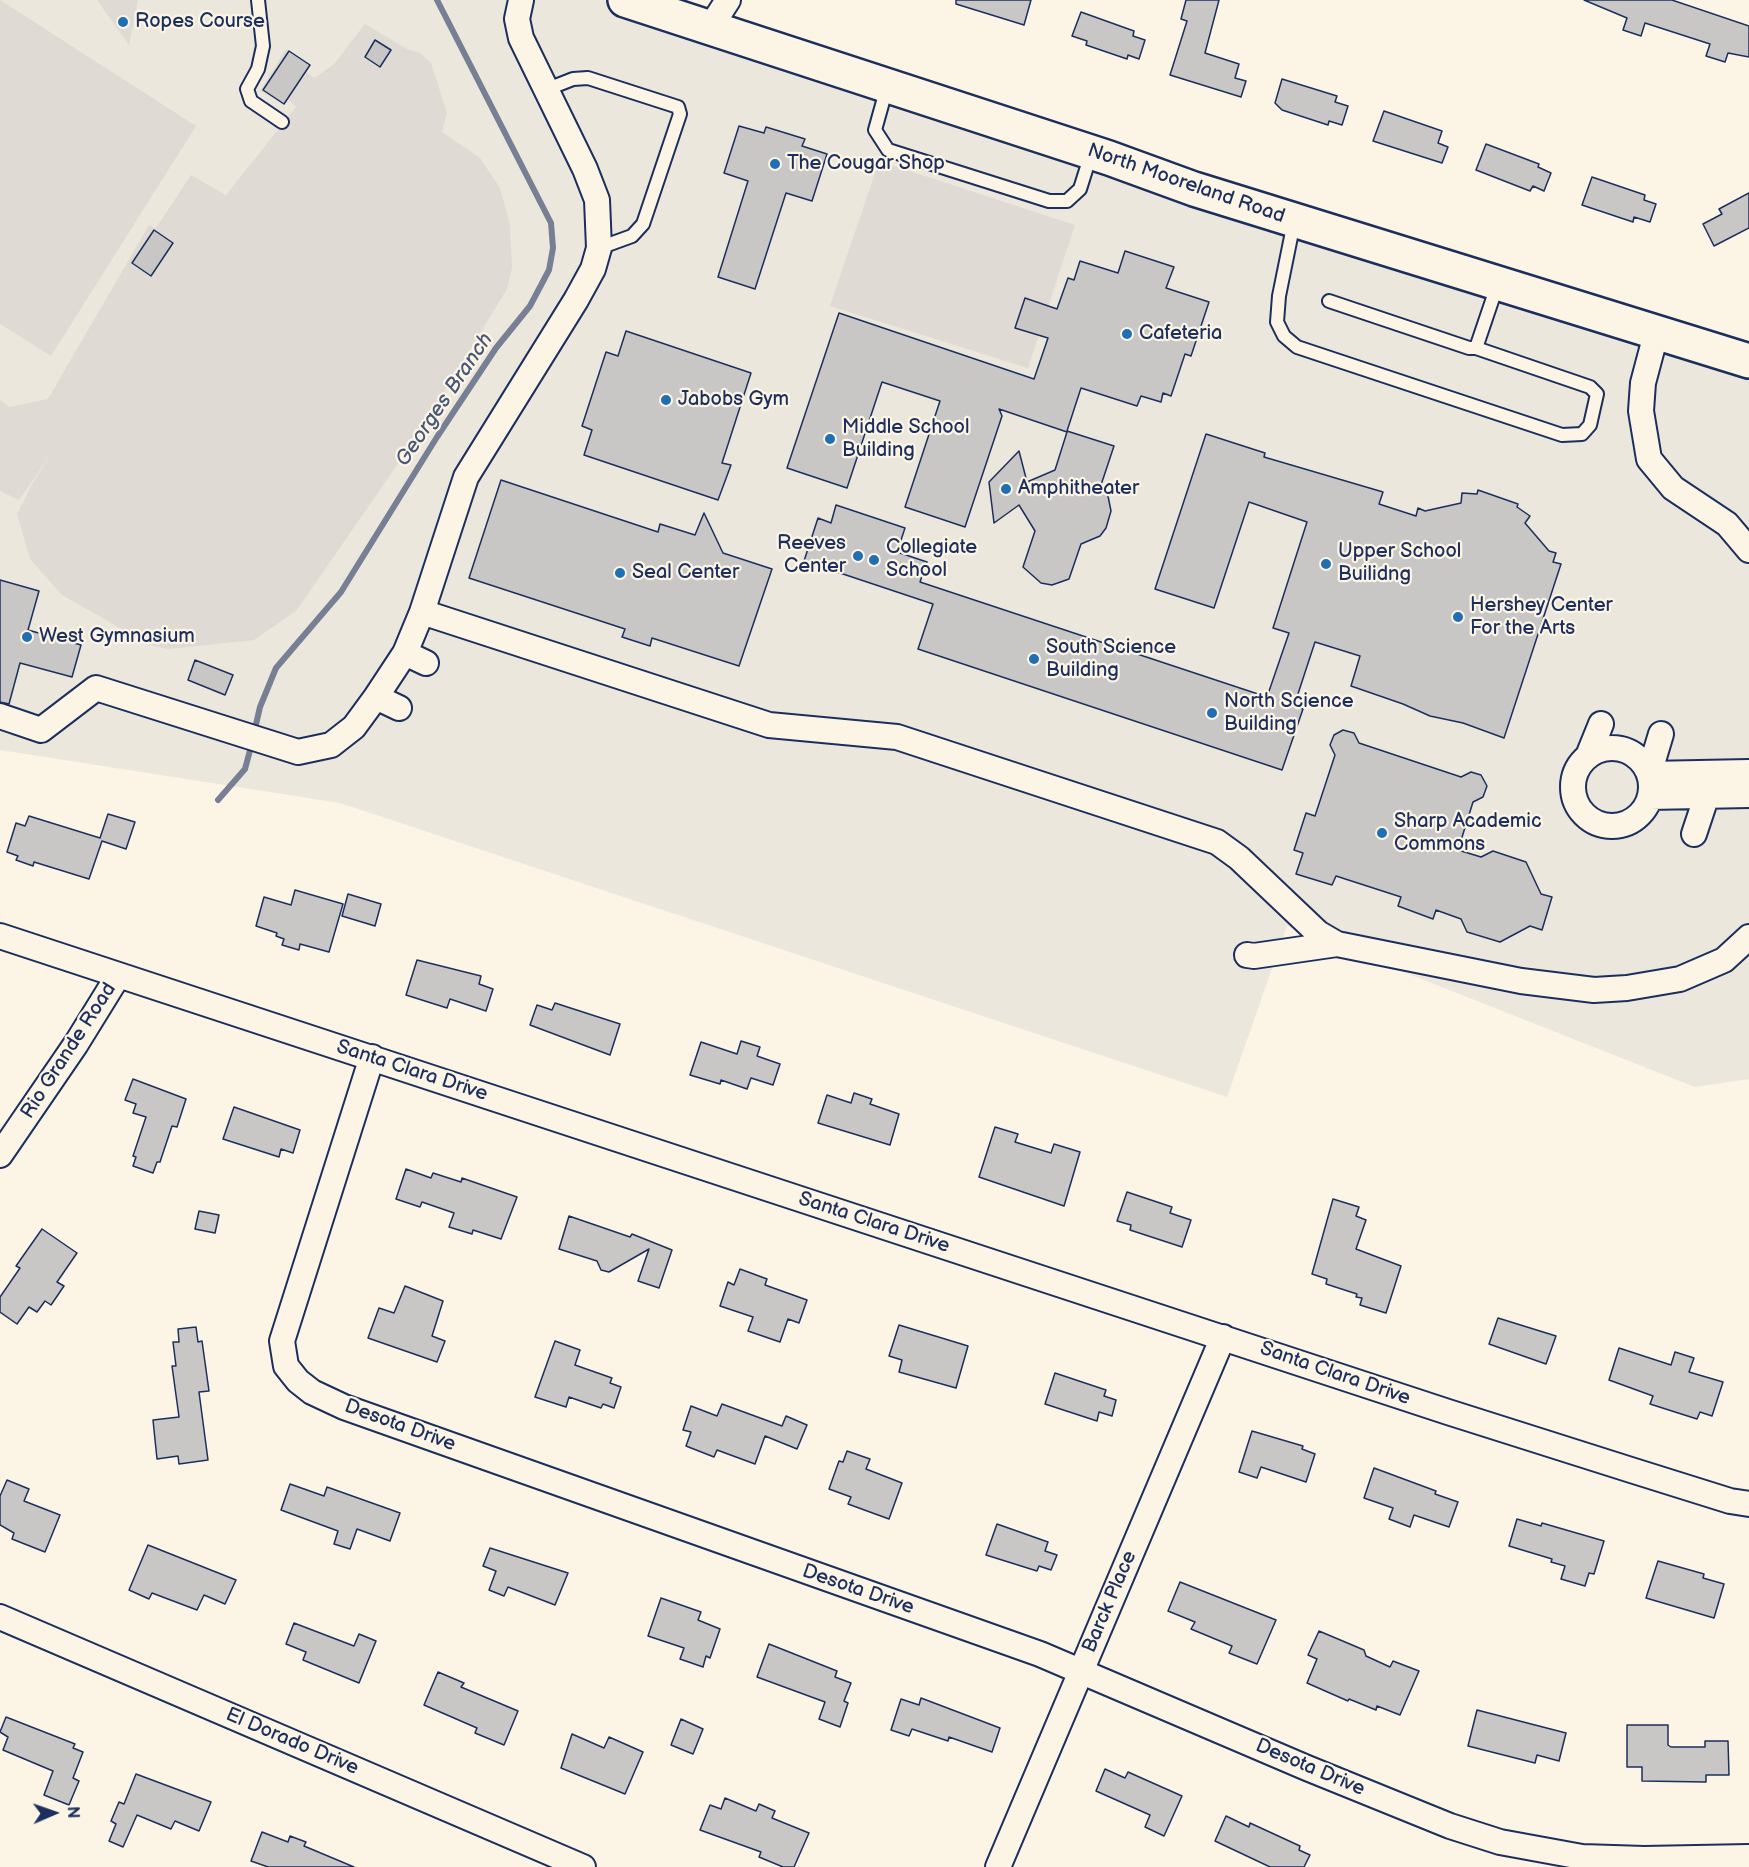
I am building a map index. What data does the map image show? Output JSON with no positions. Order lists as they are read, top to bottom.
{
  "streets": {
    "street": [
      "North Mooreland Road",
      "Rio Grande Road",
      "Santa Clara Drive",
      "Desota Drive",
      "Barck Place",
      "El Dorado Drive"
    ]
  },
  "crossings": [
    ["Rio Grande Road", "Santa Clara Drive"],
    ["Santa Clara Drive", "Desota Drive"],
    ["Santa Clara Drive", "Barck Place"],
    ["Desota Drive", "Barck Place"]
  ],
  "water": ["Georges Branch"],
  "places": [
    "Ropes Course",
    "The Cougar Shop",
    "Cafeteria",
    "Jabobs Gym",
    "Middle School Building",
    "Amphitheater",
    "Reeves Center",
    "Collegiate School",
    "Upper School Builidng",
    "Seal Center",
    "Hershey Center For the Arts",
    "West Gymnasium",
    "South Science Building",
    "North Science Building",
    "Sharp Academic Commons"
  ],
  "north": "right"
}
